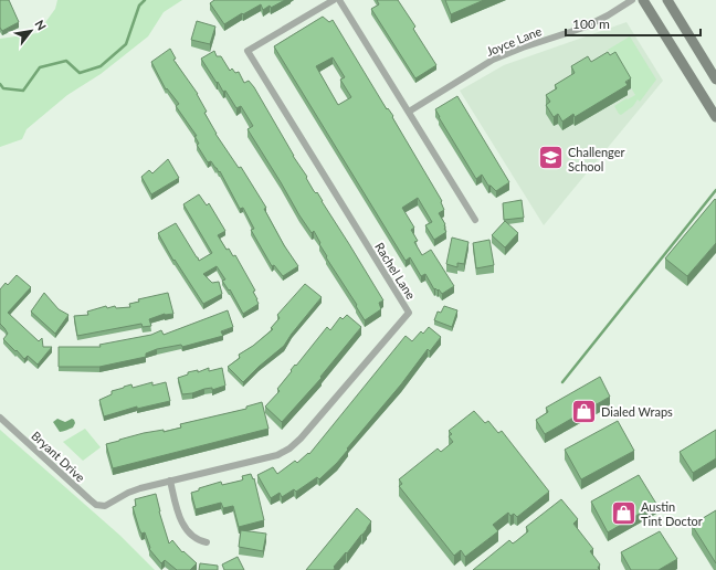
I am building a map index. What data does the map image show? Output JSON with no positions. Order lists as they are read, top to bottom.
{
  "streets": {
    "street": ["Joyce Lane", "Rachel Lane", "Bryant Drive"]
  },
  "crossings": [
    ["Rachel Lane", "Bryant Drive"]
  ],
  "places": {
    "school or university": ["Challenger School"],
    "shop": ["Dialed Wraps", "Austin Tint Doctor"]
  },
  "scale_bar": "100 m",
  "north": "top right"
}
